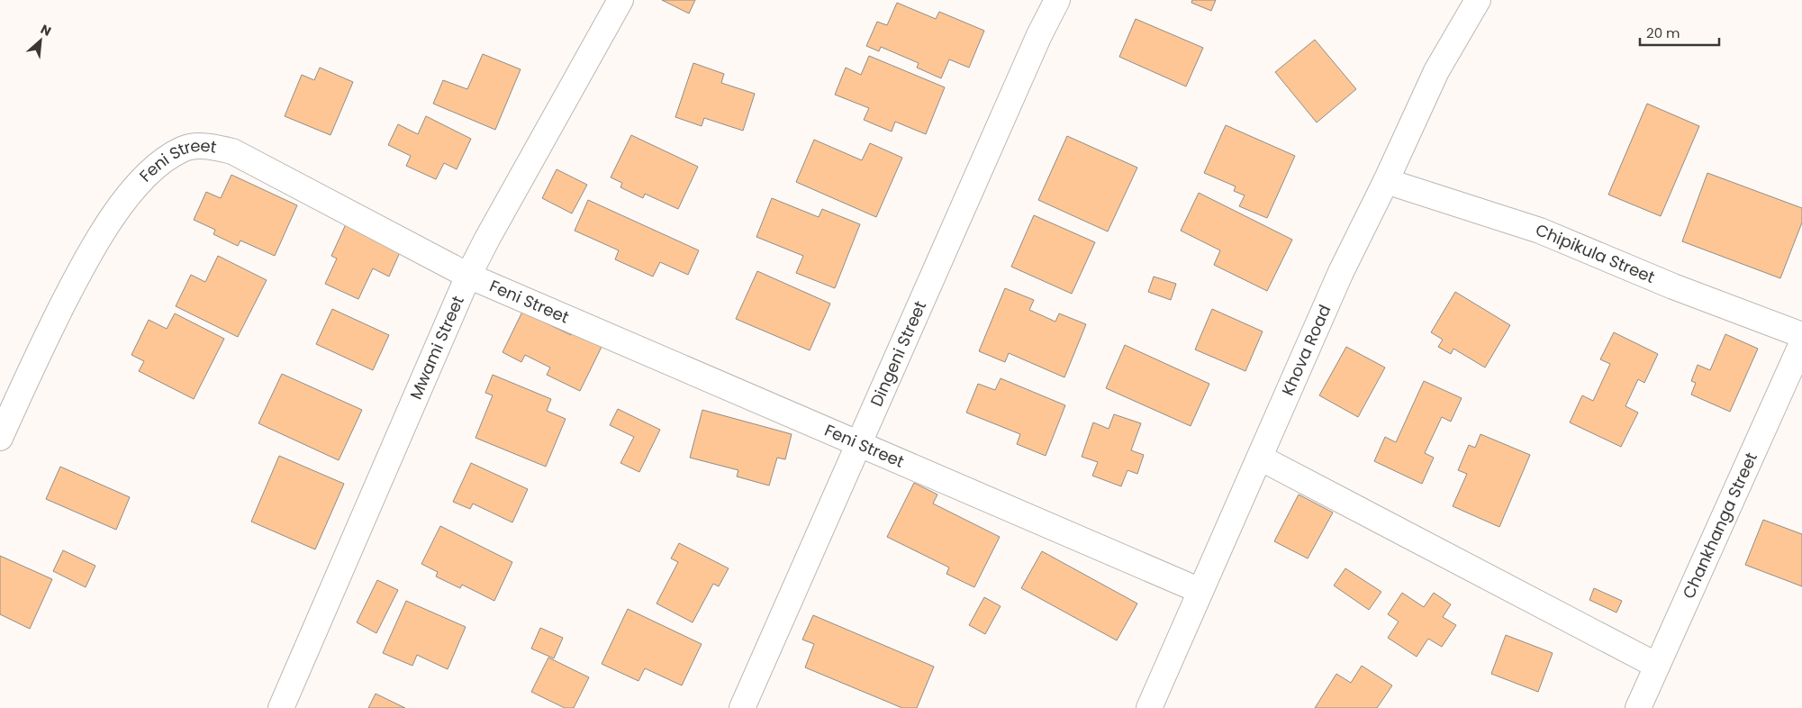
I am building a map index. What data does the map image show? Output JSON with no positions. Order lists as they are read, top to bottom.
{
  "streets": {
    "street": [
      "Feni Street",
      "Chipikula Street",
      "Mwami Street",
      "Khova Road",
      "Dingeni Street",
      "Chankhanga Street"
    ]
  },
  "crossings": [
    ["Feni Street", "Mwami Street"],
    ["Feni Street", "Khova Road"],
    ["Feni Street", "Dingeni Street"],
    ["Chipikula Street", "Khova Road"]
  ],
  "scale_bar": "20 m",
  "north": "top right"
}
